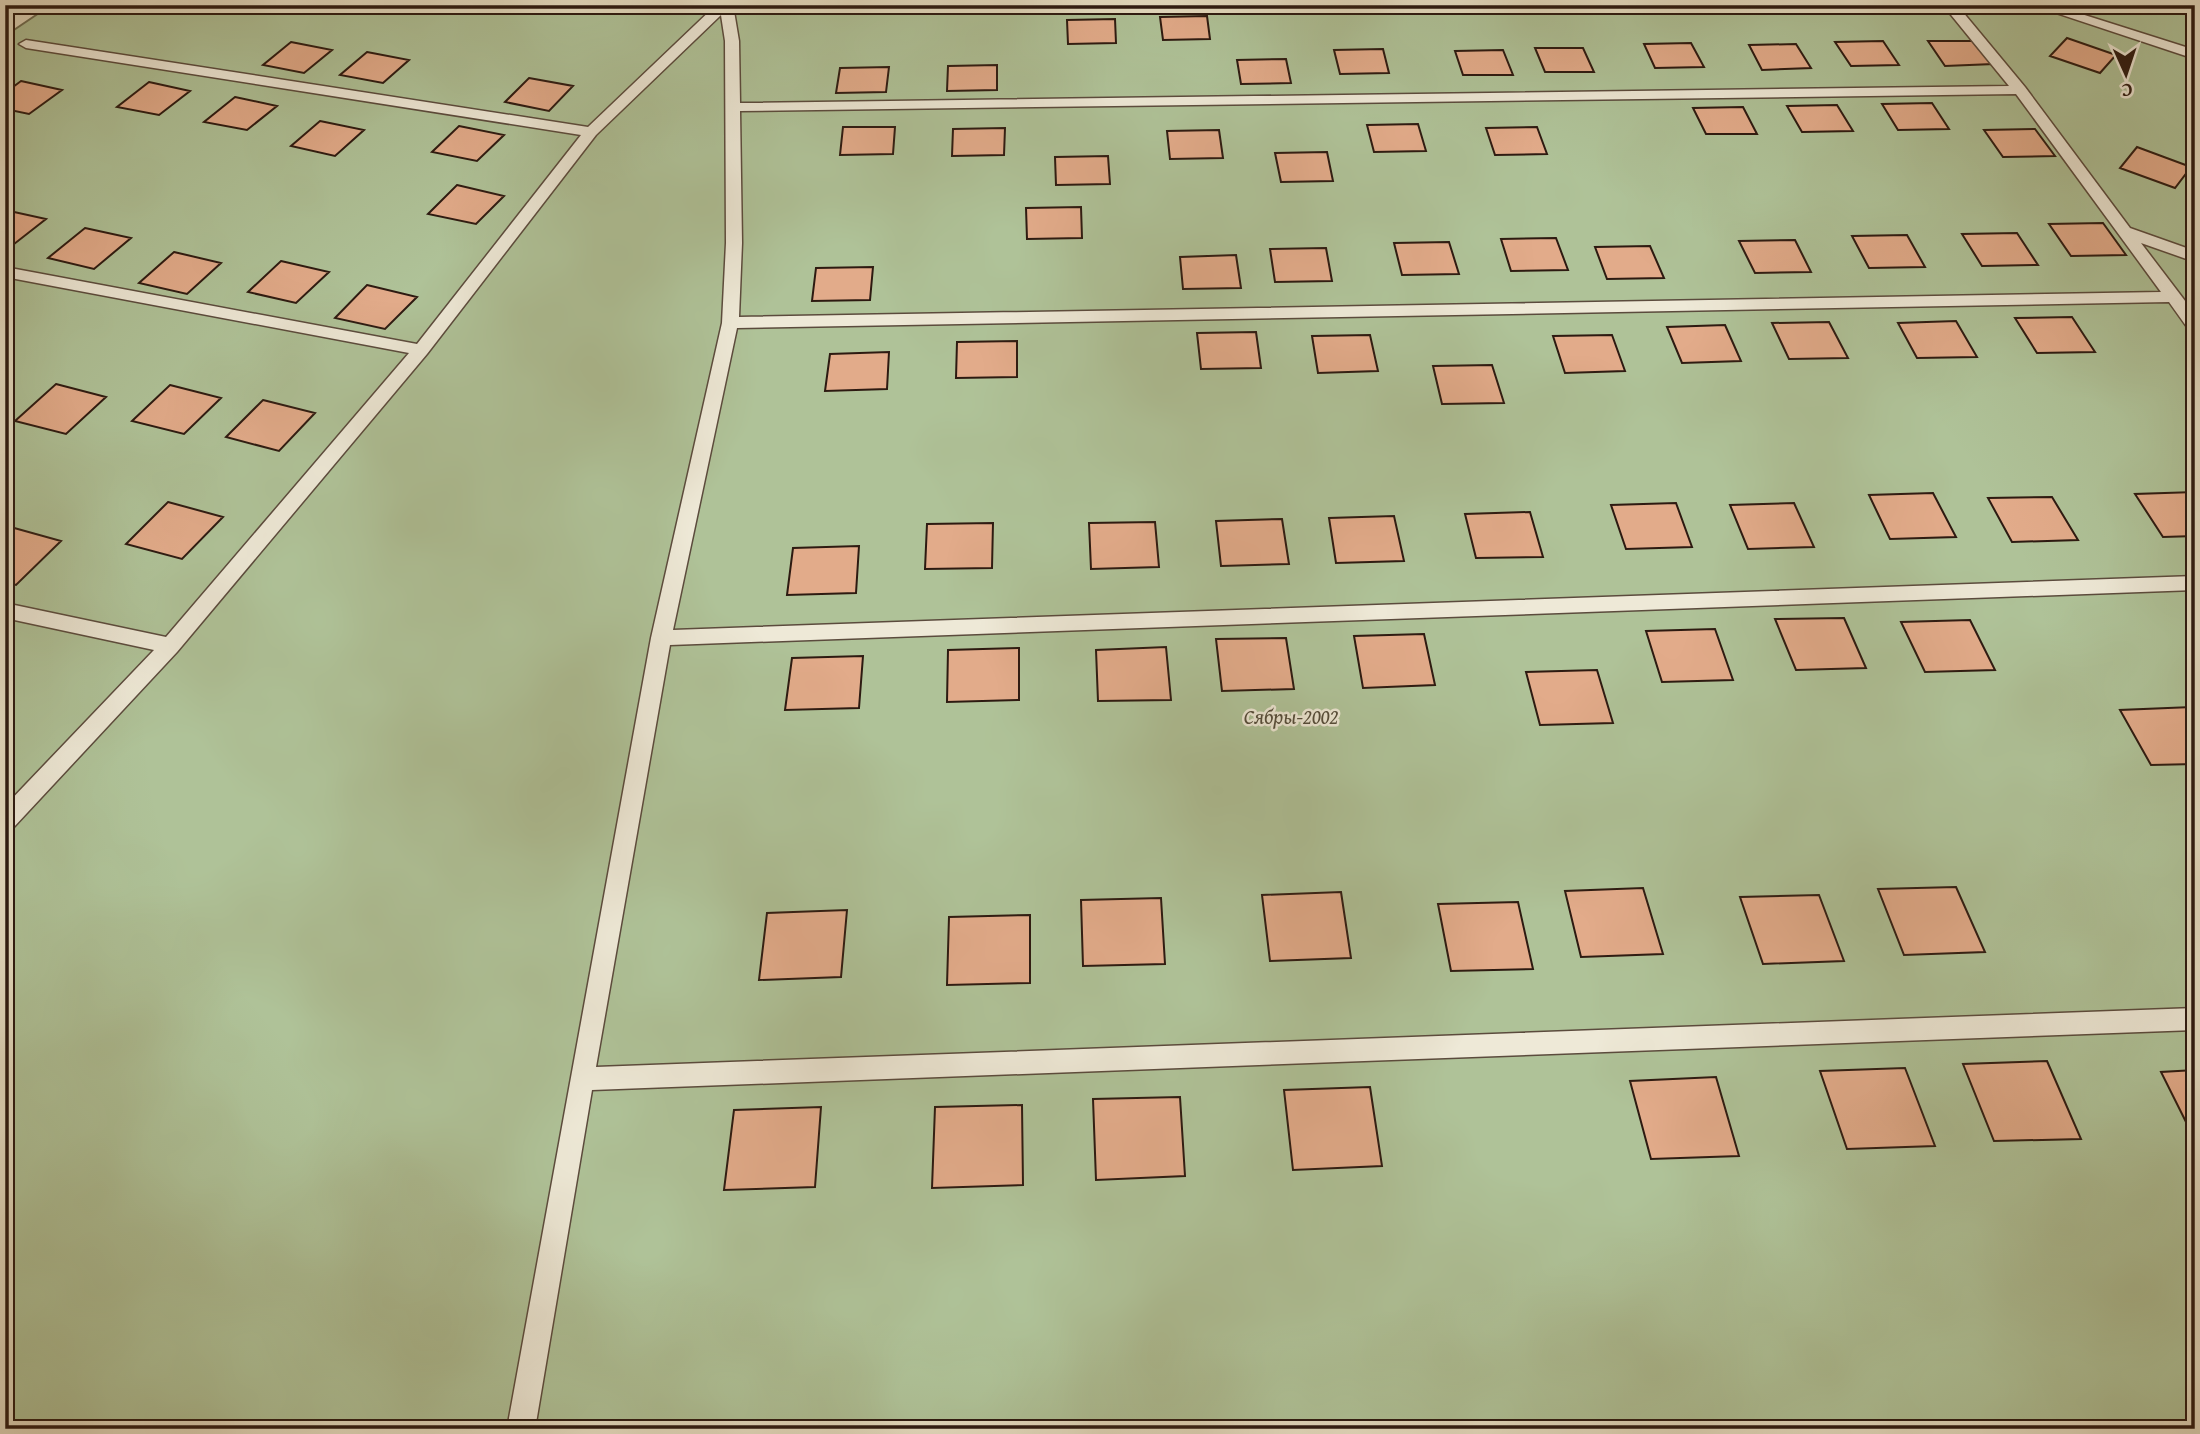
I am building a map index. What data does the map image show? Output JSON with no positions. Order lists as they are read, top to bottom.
{
  "parks": ["Сябры-2002"],
  "north": "bottom"
}
